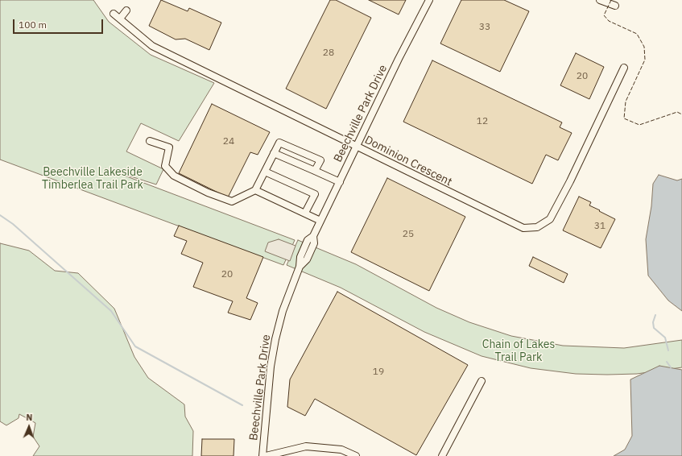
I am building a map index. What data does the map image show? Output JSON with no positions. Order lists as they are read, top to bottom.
{
  "streets": {
    "street": ["Beechville Park Drive", "Dominion Crescent"]
  },
  "crossings": [
    ["Beechville Park Drive", "Dominion Crescent"]
  ],
  "parks": ["Beechville Lakeside Timberlea Trail Park", "Chain of Lakes Trail Park"],
  "house_numbers": [
    "33",
    "28",
    "20",
    "12",
    "24",
    "31",
    "25",
    "20",
    "19"
  ],
  "scale_bar": "100 m",
  "north": "top"
}
